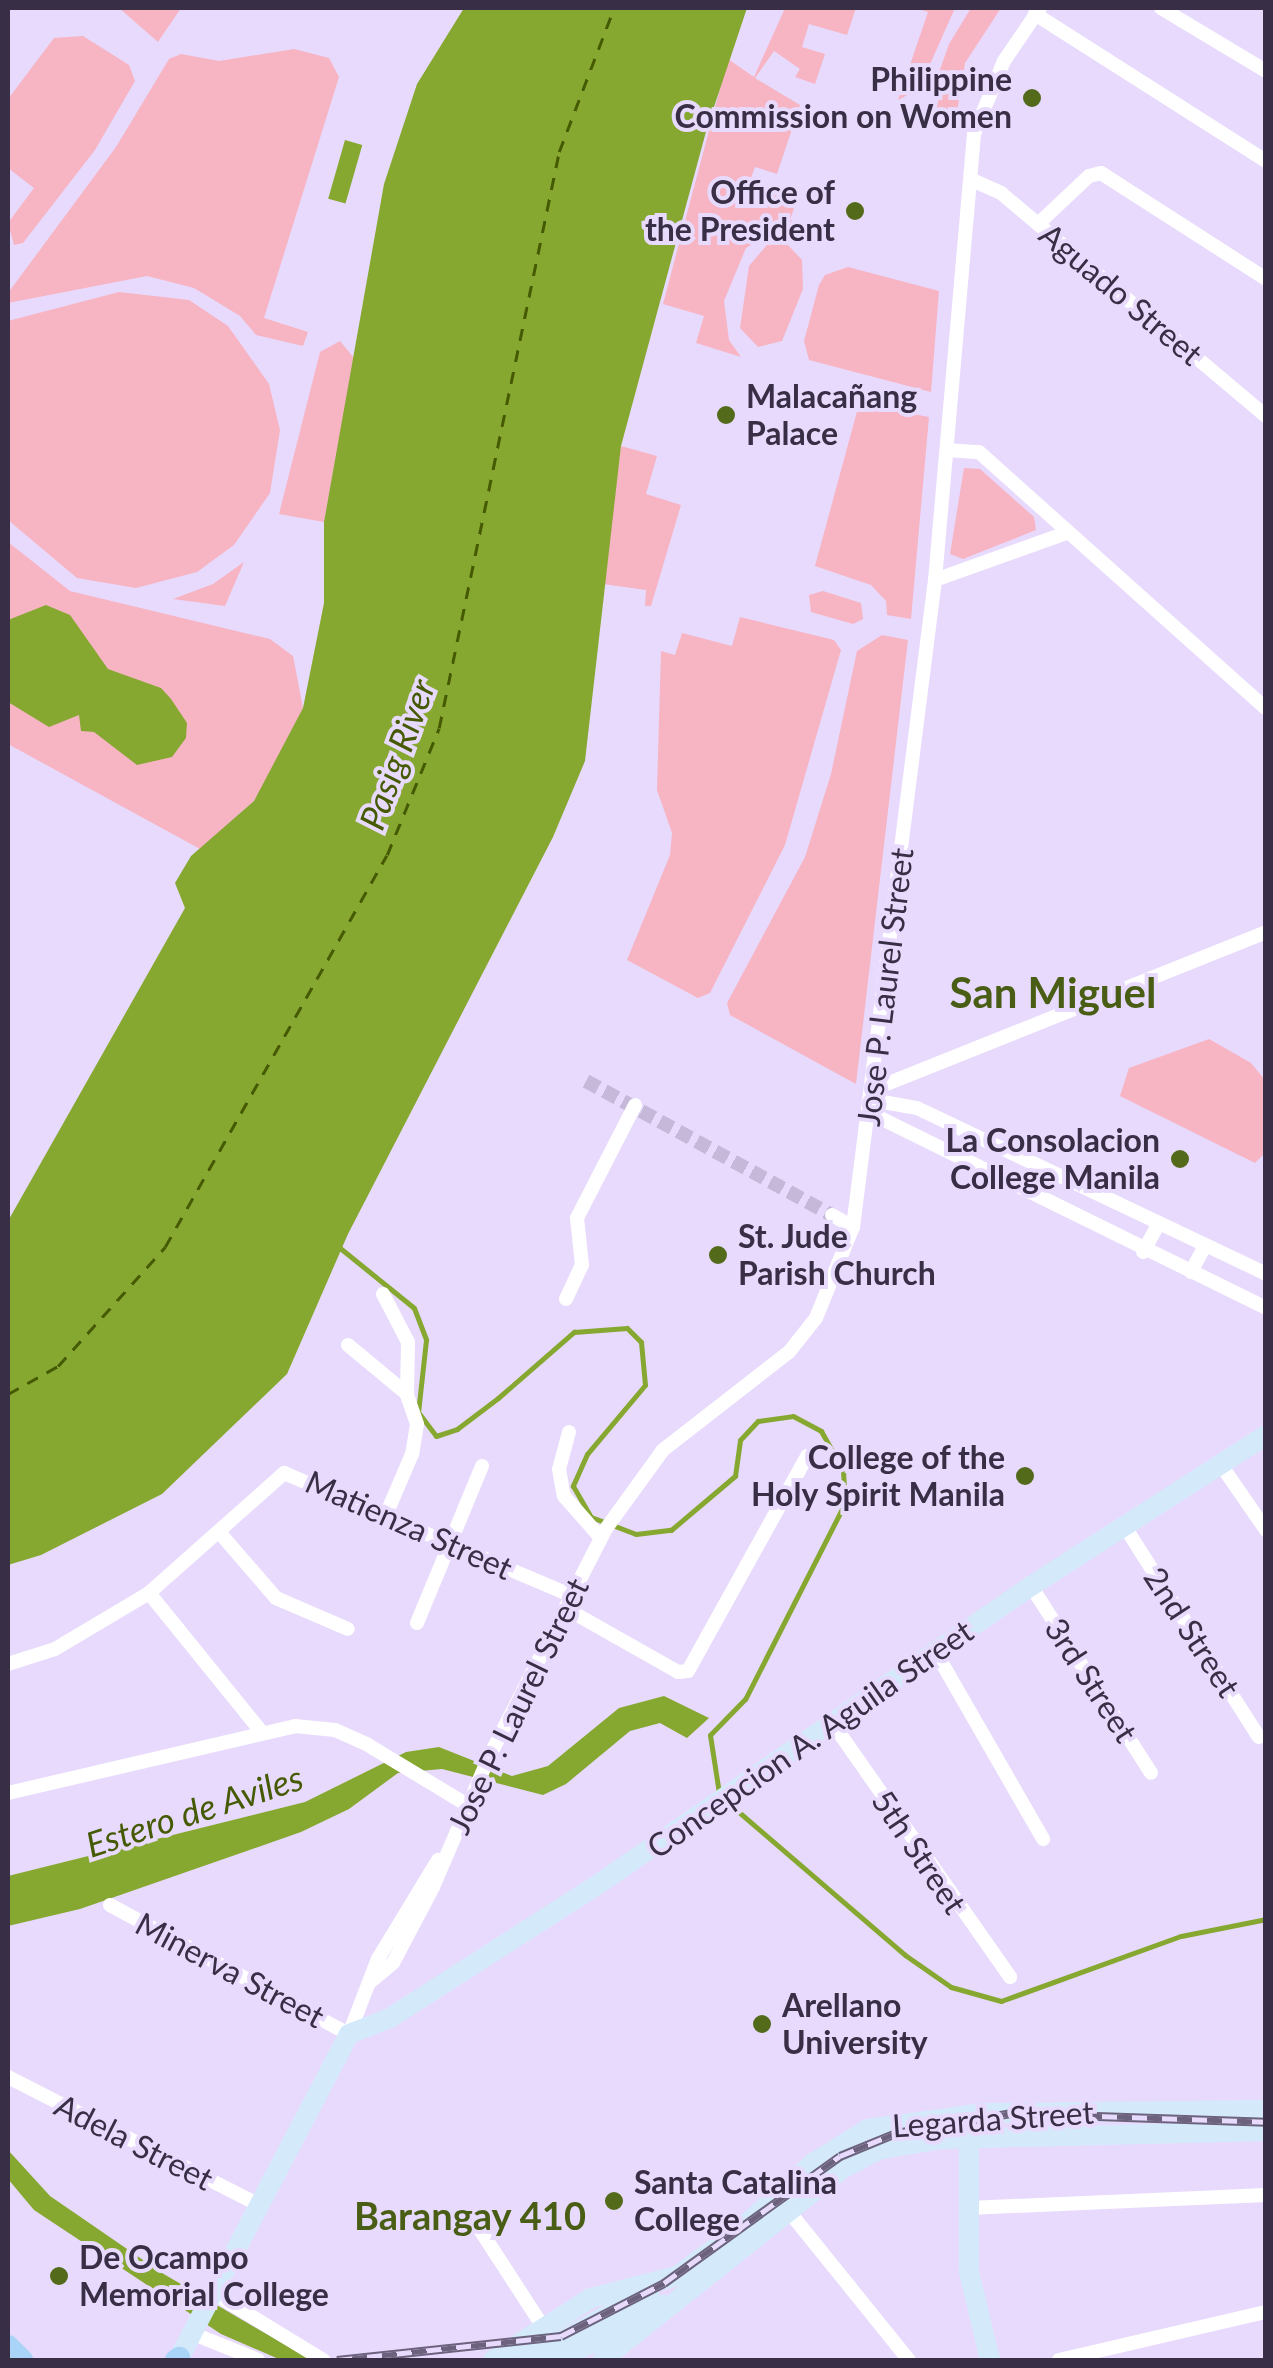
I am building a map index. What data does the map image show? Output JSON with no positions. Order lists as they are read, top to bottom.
{
  "streets": {
    "main road": ["Jose P. Laurel Street", "Concepcion A. Aguila Street", "Legarda Street"],
    "street": [
      "Aguado Street",
      "Matienza Street",
      "2nd Street",
      "3rd Street",
      "5th Street",
      "Minerva Street",
      "Adela Street"
    ]
  },
  "crossings": [
    ["Aguado Street", "Jose P. Laurel Street"],
    ["Jose P. Laurel Street", "Matienza Street"],
    ["Jose P. Laurel Street", "Concepcion A. Aguila Street"],
    ["Jose P. Laurel Street", "Minerva Street"],
    ["Jose P. Laurel Street", "Adela Street"],
    ["2nd Street", "Concepcion A. Aguila Street"],
    ["3rd Street", "Concepcion A. Aguila Street"],
    ["Concepcion A. Aguila Street", "5th Street"],
    ["Concepcion A. Aguila Street", "Minerva Street"]
  ],
  "districts": ["San Miguel", "Barangay 410"],
  "water": ["Pasig River", "Estero de Aviles"],
  "places": [
    "Philippine Commission on Women",
    "Office of the President",
    "Malacañang Palace",
    "La Consolacion College Manila",
    "St. Jude Parish Church",
    "College of the Holy Spirit Manila",
    "Arellano University",
    "Santa Catalina College",
    "De Ocampo Memorial College"
  ]
}
